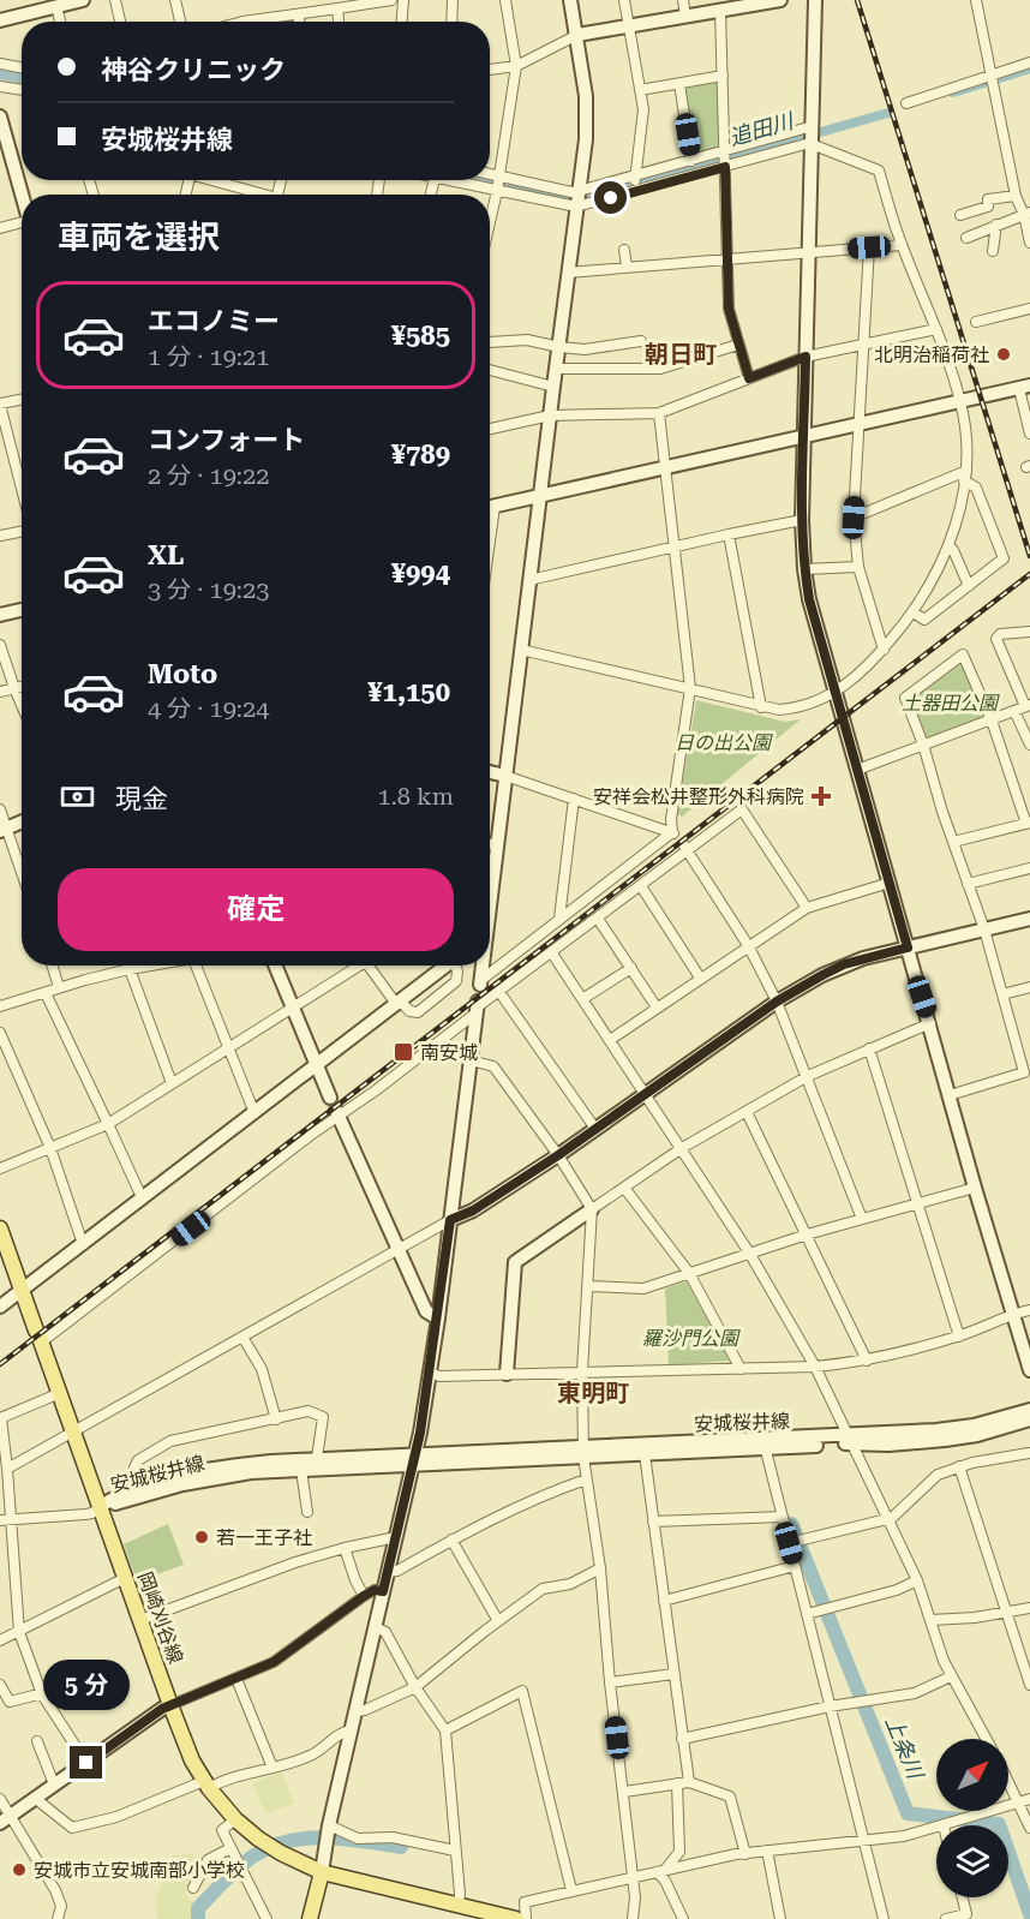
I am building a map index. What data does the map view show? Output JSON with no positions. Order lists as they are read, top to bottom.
{
  "streets": {
    "main road": ["岡崎刈谷線"],
    "street": ["安城桜井線"]
  },
  "crossings": [
    ["安城桜井線", "岡崎刈谷線"]
  ],
  "districts": ["朝日町", "東明町"],
  "water": ["追田川", "上条川"],
  "parks": ["土器田公園", "日の出公園", "羅沙門公園"],
  "places": {
    "other": ["北明治稲荷社", "若一王子社", "安城市立安城南部小学校"],
    "health": ["安祥会松井整形外科病院"],
    "transit": ["南安城"]
  },
  "north": "top right",
  "page": {
    "banner": ["神谷クリニック", "安城桜井線"],
    "heading": "車両を選択",
    "list": [
      {
        "name": "エコノミー",
        "note": "1 分 · 19:21",
        "value": "¥585"
      },
      {
        "name": "コンフォート",
        "note": "2 分 · 19:22",
        "value": "¥789"
      },
      {
        "name": "XL",
        "note": "3 分 · 19:23",
        "value": "¥994"
      },
      {
        "name": "Moto",
        "note": "4 分 · 19:24",
        "value": "¥1,150"
      }
    ],
    "pay": ["現金", "1.8 km"],
    "buttons": "確定",
    "bubble": "5 分"
  }
}
